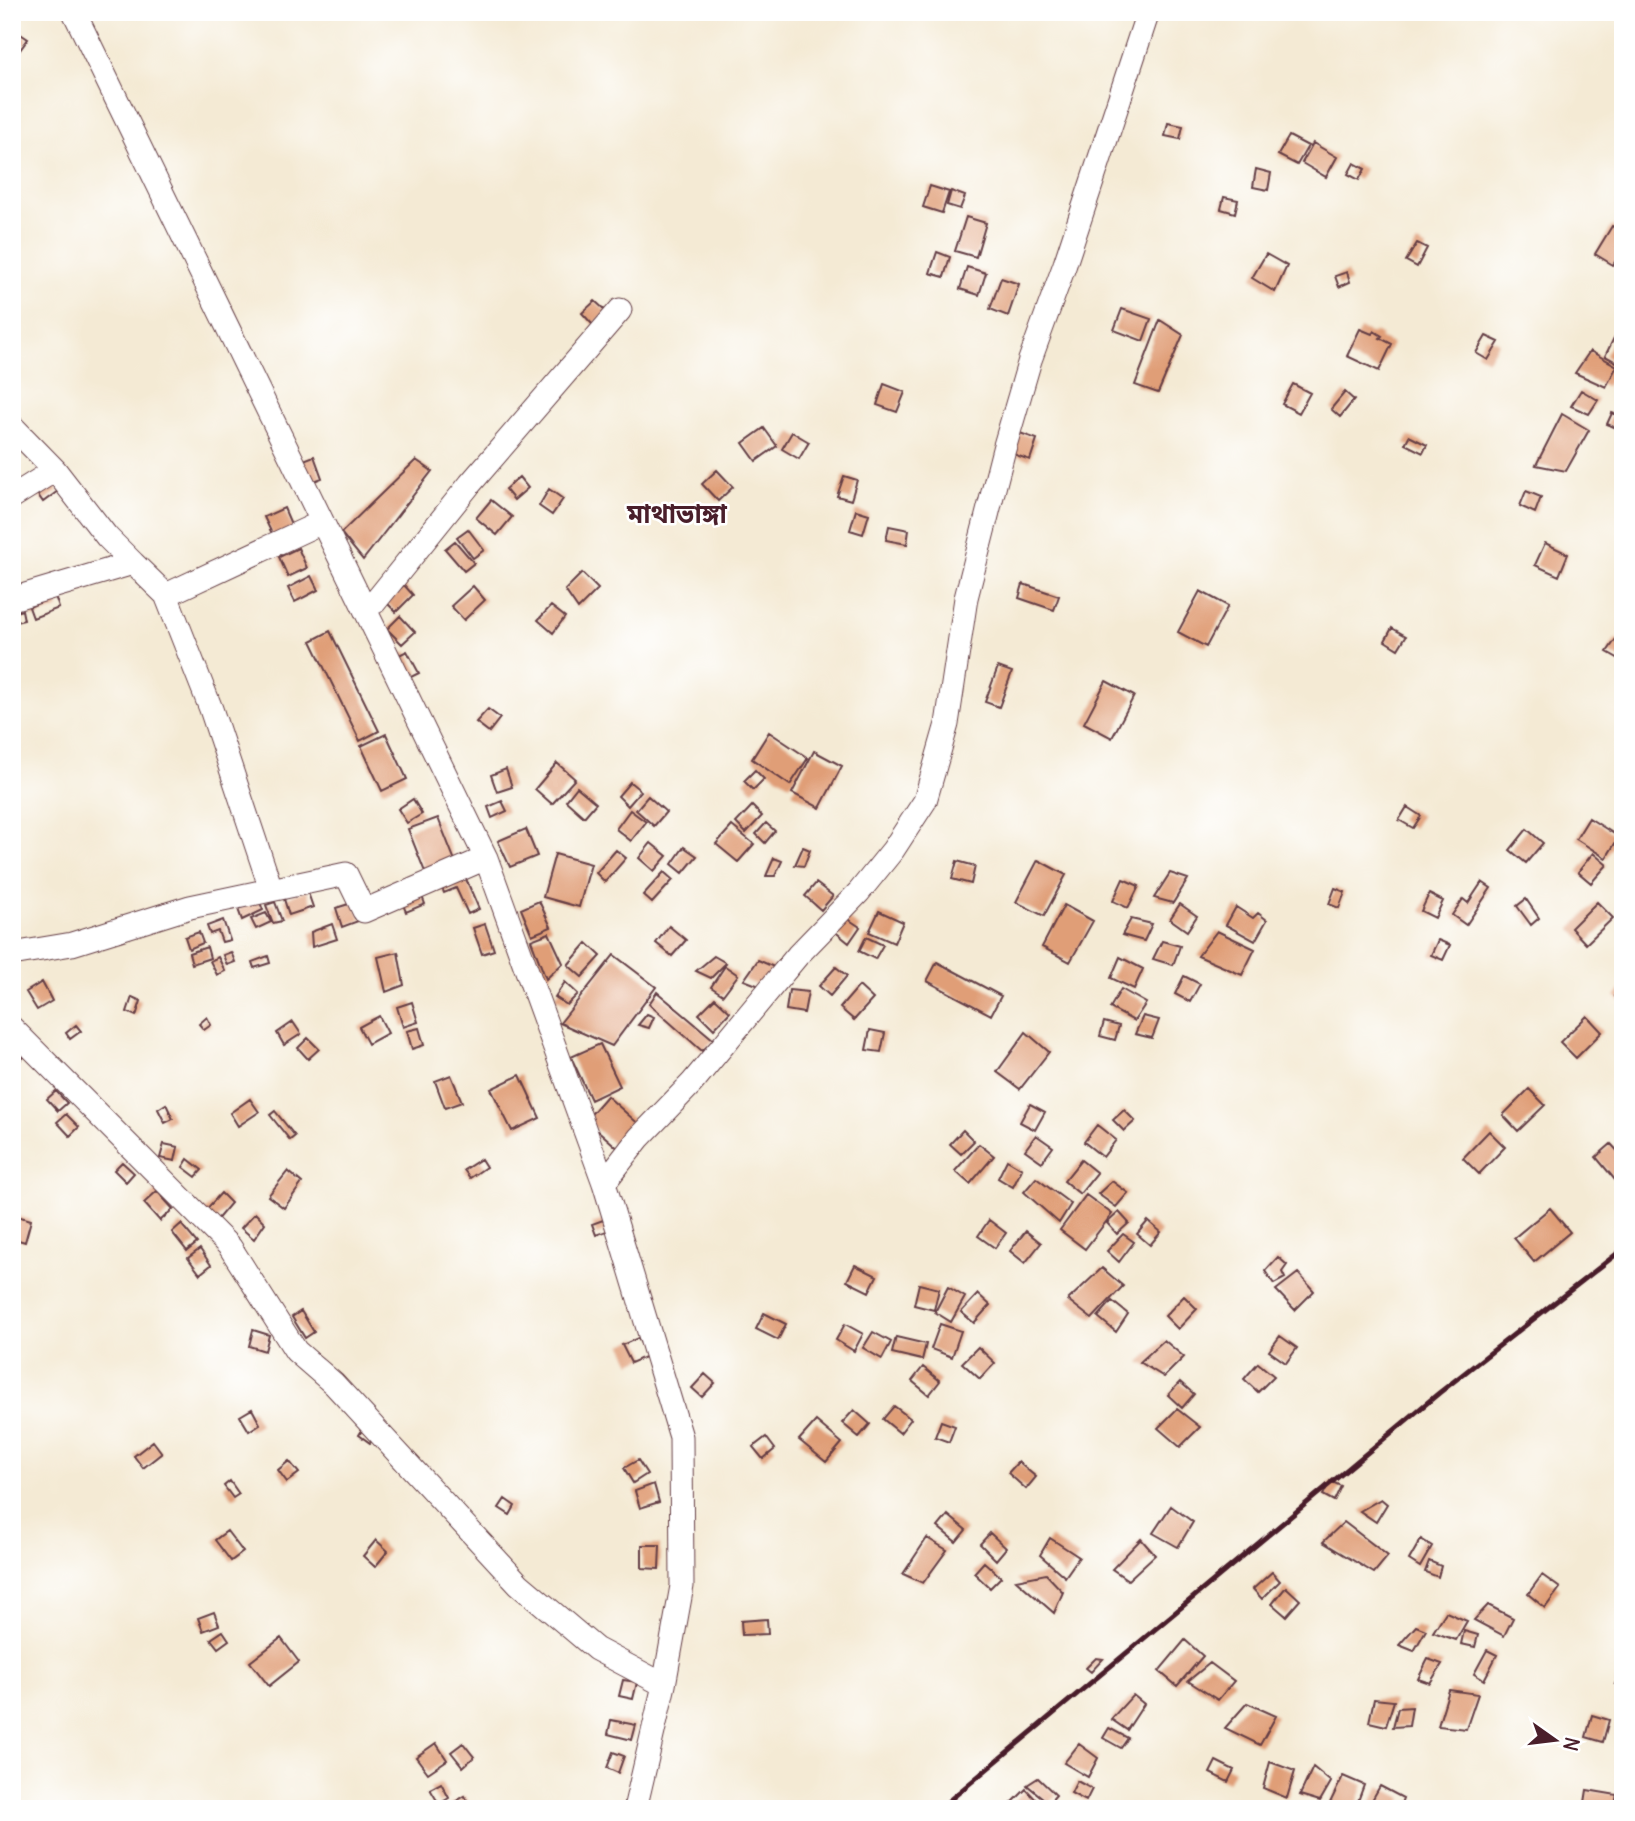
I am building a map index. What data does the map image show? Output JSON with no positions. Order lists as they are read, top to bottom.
{
  "districts": ["মাথাভাঙ্গা"],
  "north": "right"
}
